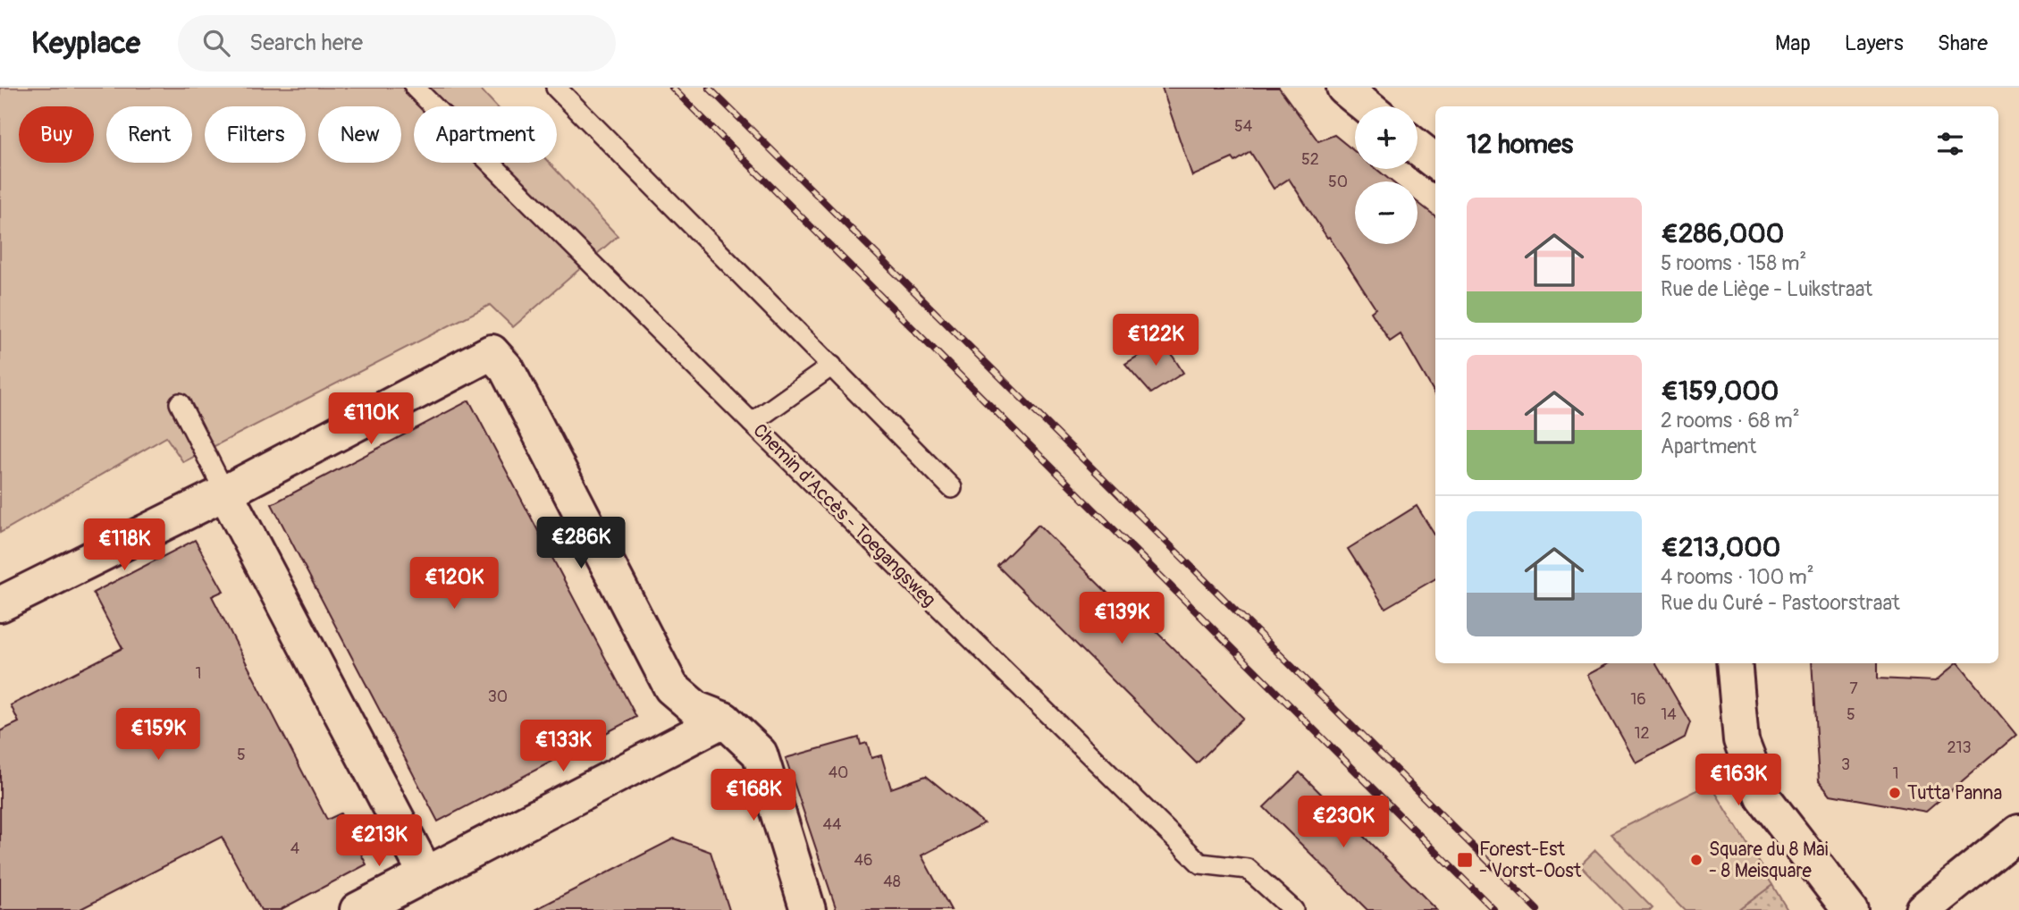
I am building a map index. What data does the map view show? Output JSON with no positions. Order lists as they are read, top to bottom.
{
  "streets": {
    "lane": ["Chemin d'Accès - Toegangsweg"]
  },
  "places": {
    "other": ["Tutta Panna", "Square du 8 Mai - 8 Meisquare"],
    "transit": ["Forest-Est - Vorst-Oost"]
  },
  "house_numbers": [
    "54",
    "52",
    "50",
    "1",
    "7",
    "30",
    "16",
    "14",
    "5",
    "12",
    "213",
    "5",
    "3",
    "40",
    "1",
    "44",
    "4",
    "46",
    "48"
  ],
  "page": {
    "header": "Keyplace",
    "search": "Search here",
    "nav": ["Map", "Layers", "Share"],
    "map_buttons": ["+", "−"],
    "chip": [
      "Buy",
      "Rent",
      "Filters",
      "New",
      "Apartment"
    ],
    "heading": "12 homes",
    "list": [
      {
        "name": "€286,000",
        "note": "5 rooms · 158 m² · Rue de Liège - Luikstraat"
      },
      {
        "name": "€159,000",
        "note": "2 rooms · 68 m² · Apartment"
      },
      {
        "name": "€213,000",
        "note": "4 rooms · 100 m² · Rue du Curé - Pastoorstraat"
      }
    ],
    "price": [
      "€122K",
      "€110K",
      "€286K",
      "€118K",
      "€120K",
      "€139K",
      "€159K",
      "€133K",
      "€163K",
      "€168K",
      "€230K",
      "€213K"
    ]
  }
}
